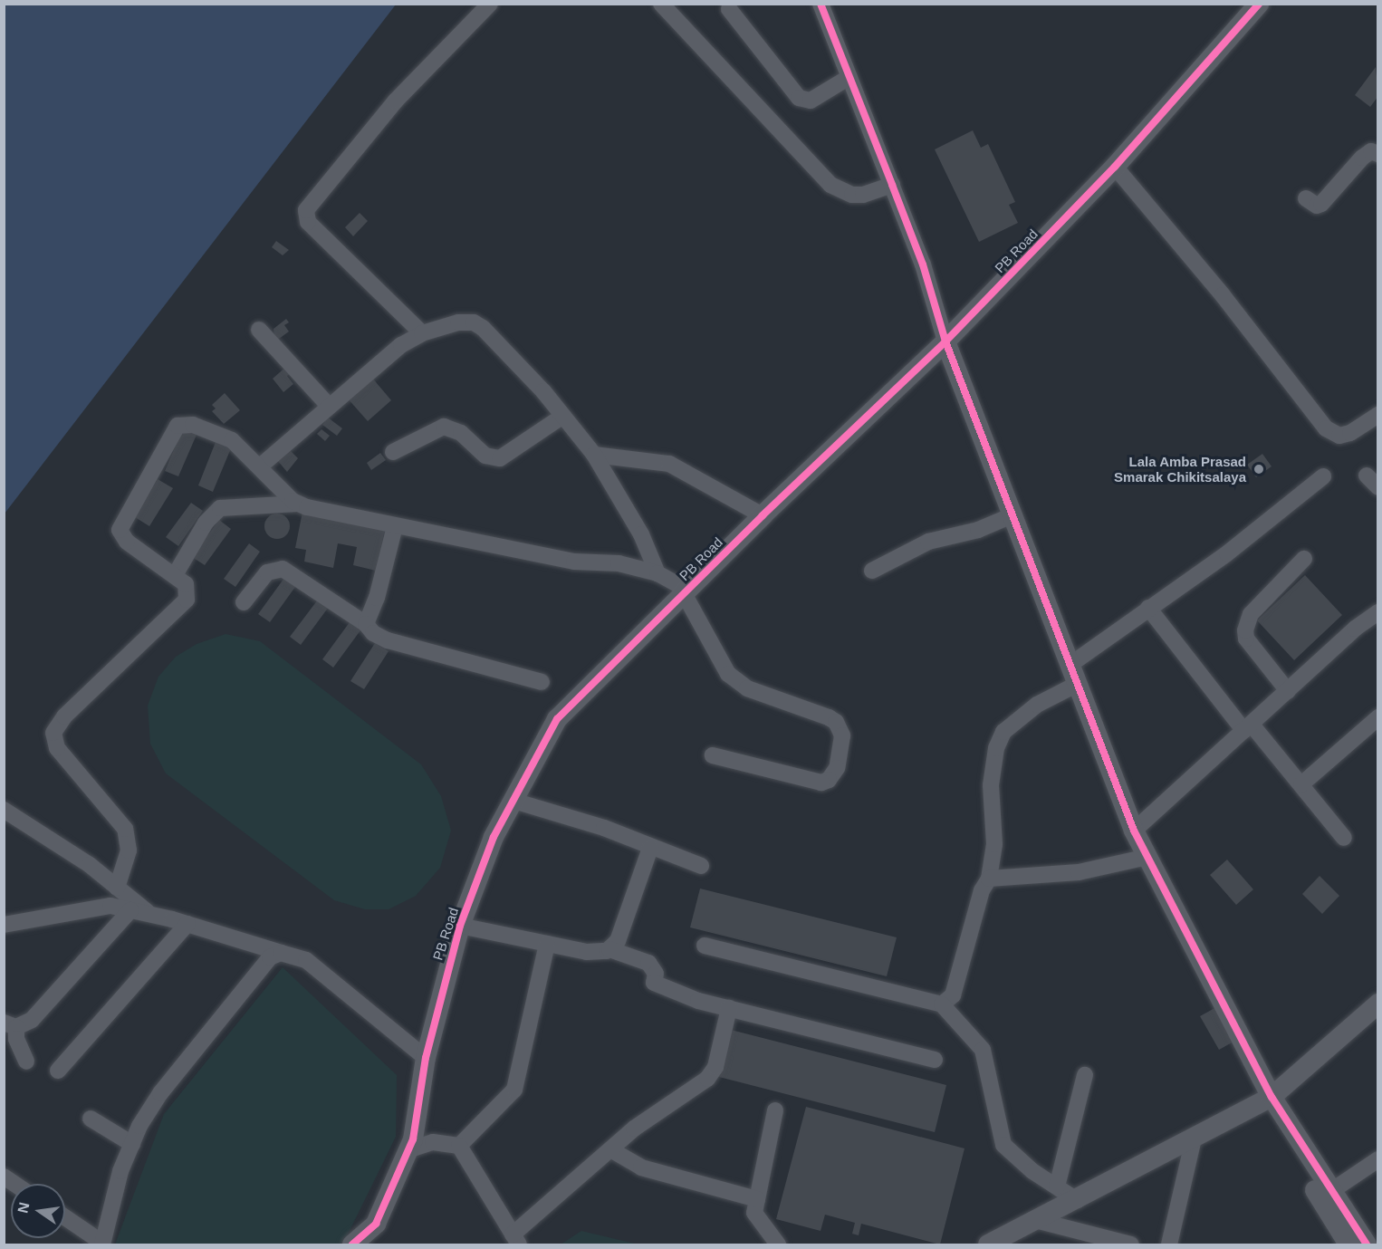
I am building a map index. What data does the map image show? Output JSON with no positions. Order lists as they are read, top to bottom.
{
  "streets": {
    "street": ["PB Road"]
  },
  "places": ["Lala Amba Prasad Smarak Chikitsalaya"],
  "north": "left"
}
